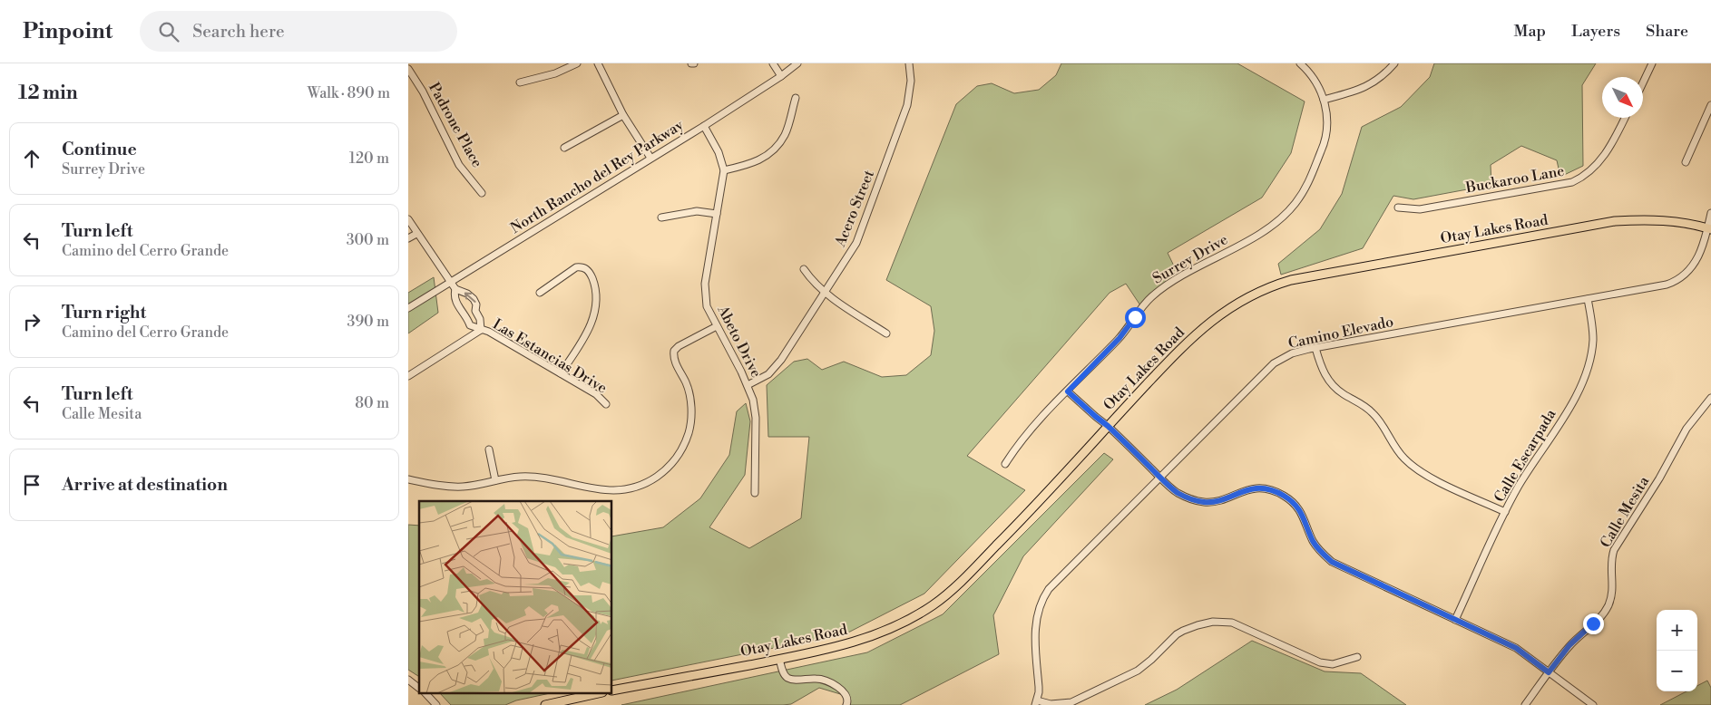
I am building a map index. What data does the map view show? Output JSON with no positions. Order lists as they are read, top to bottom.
{
  "streets": {
    "main road": ["Otay Lakes Road"],
    "street": [
      "Padrone Place",
      "North Rancho del Rey Parkway",
      "Buckaroo Lane",
      "Acero Street",
      "Surrey Drive",
      "Camino Elevado",
      "Abeto Drive",
      "Las Estancias Drive",
      "Calle Escarpada",
      "Calle Mesita"
    ]
  },
  "crossings": [
    ["North Rancho del Rey Parkway", "Abeto Drive"],
    ["North Rancho del Rey Parkway", "Las Estancias Drive"],
    ["Acero Street", "Abeto Drive"],
    ["Otay Lakes Road", "Camino Elevado"],
    ["Camino Elevado", "Calle Escarpada"]
  ],
  "north": "bottom right",
  "page": {
    "header": "Pinpoint",
    "search": "Search here",
    "nav": ["Map", "Layers", "Share"],
    "heading": ["12 min", "Walk · 890 m"],
    "list": [
      ["Continue", "Surrey Drive", "120 m"],
      ["Turn left", "Camino del Cerro Grande", "300 m"],
      ["Turn right", "Camino del Cerro Grande", "390 m"],
      ["Turn left", "Calle Mesita", "80 m"],
      "Arrive at destination"
    ],
    "map_buttons": ["+", "−"]
  }
}
